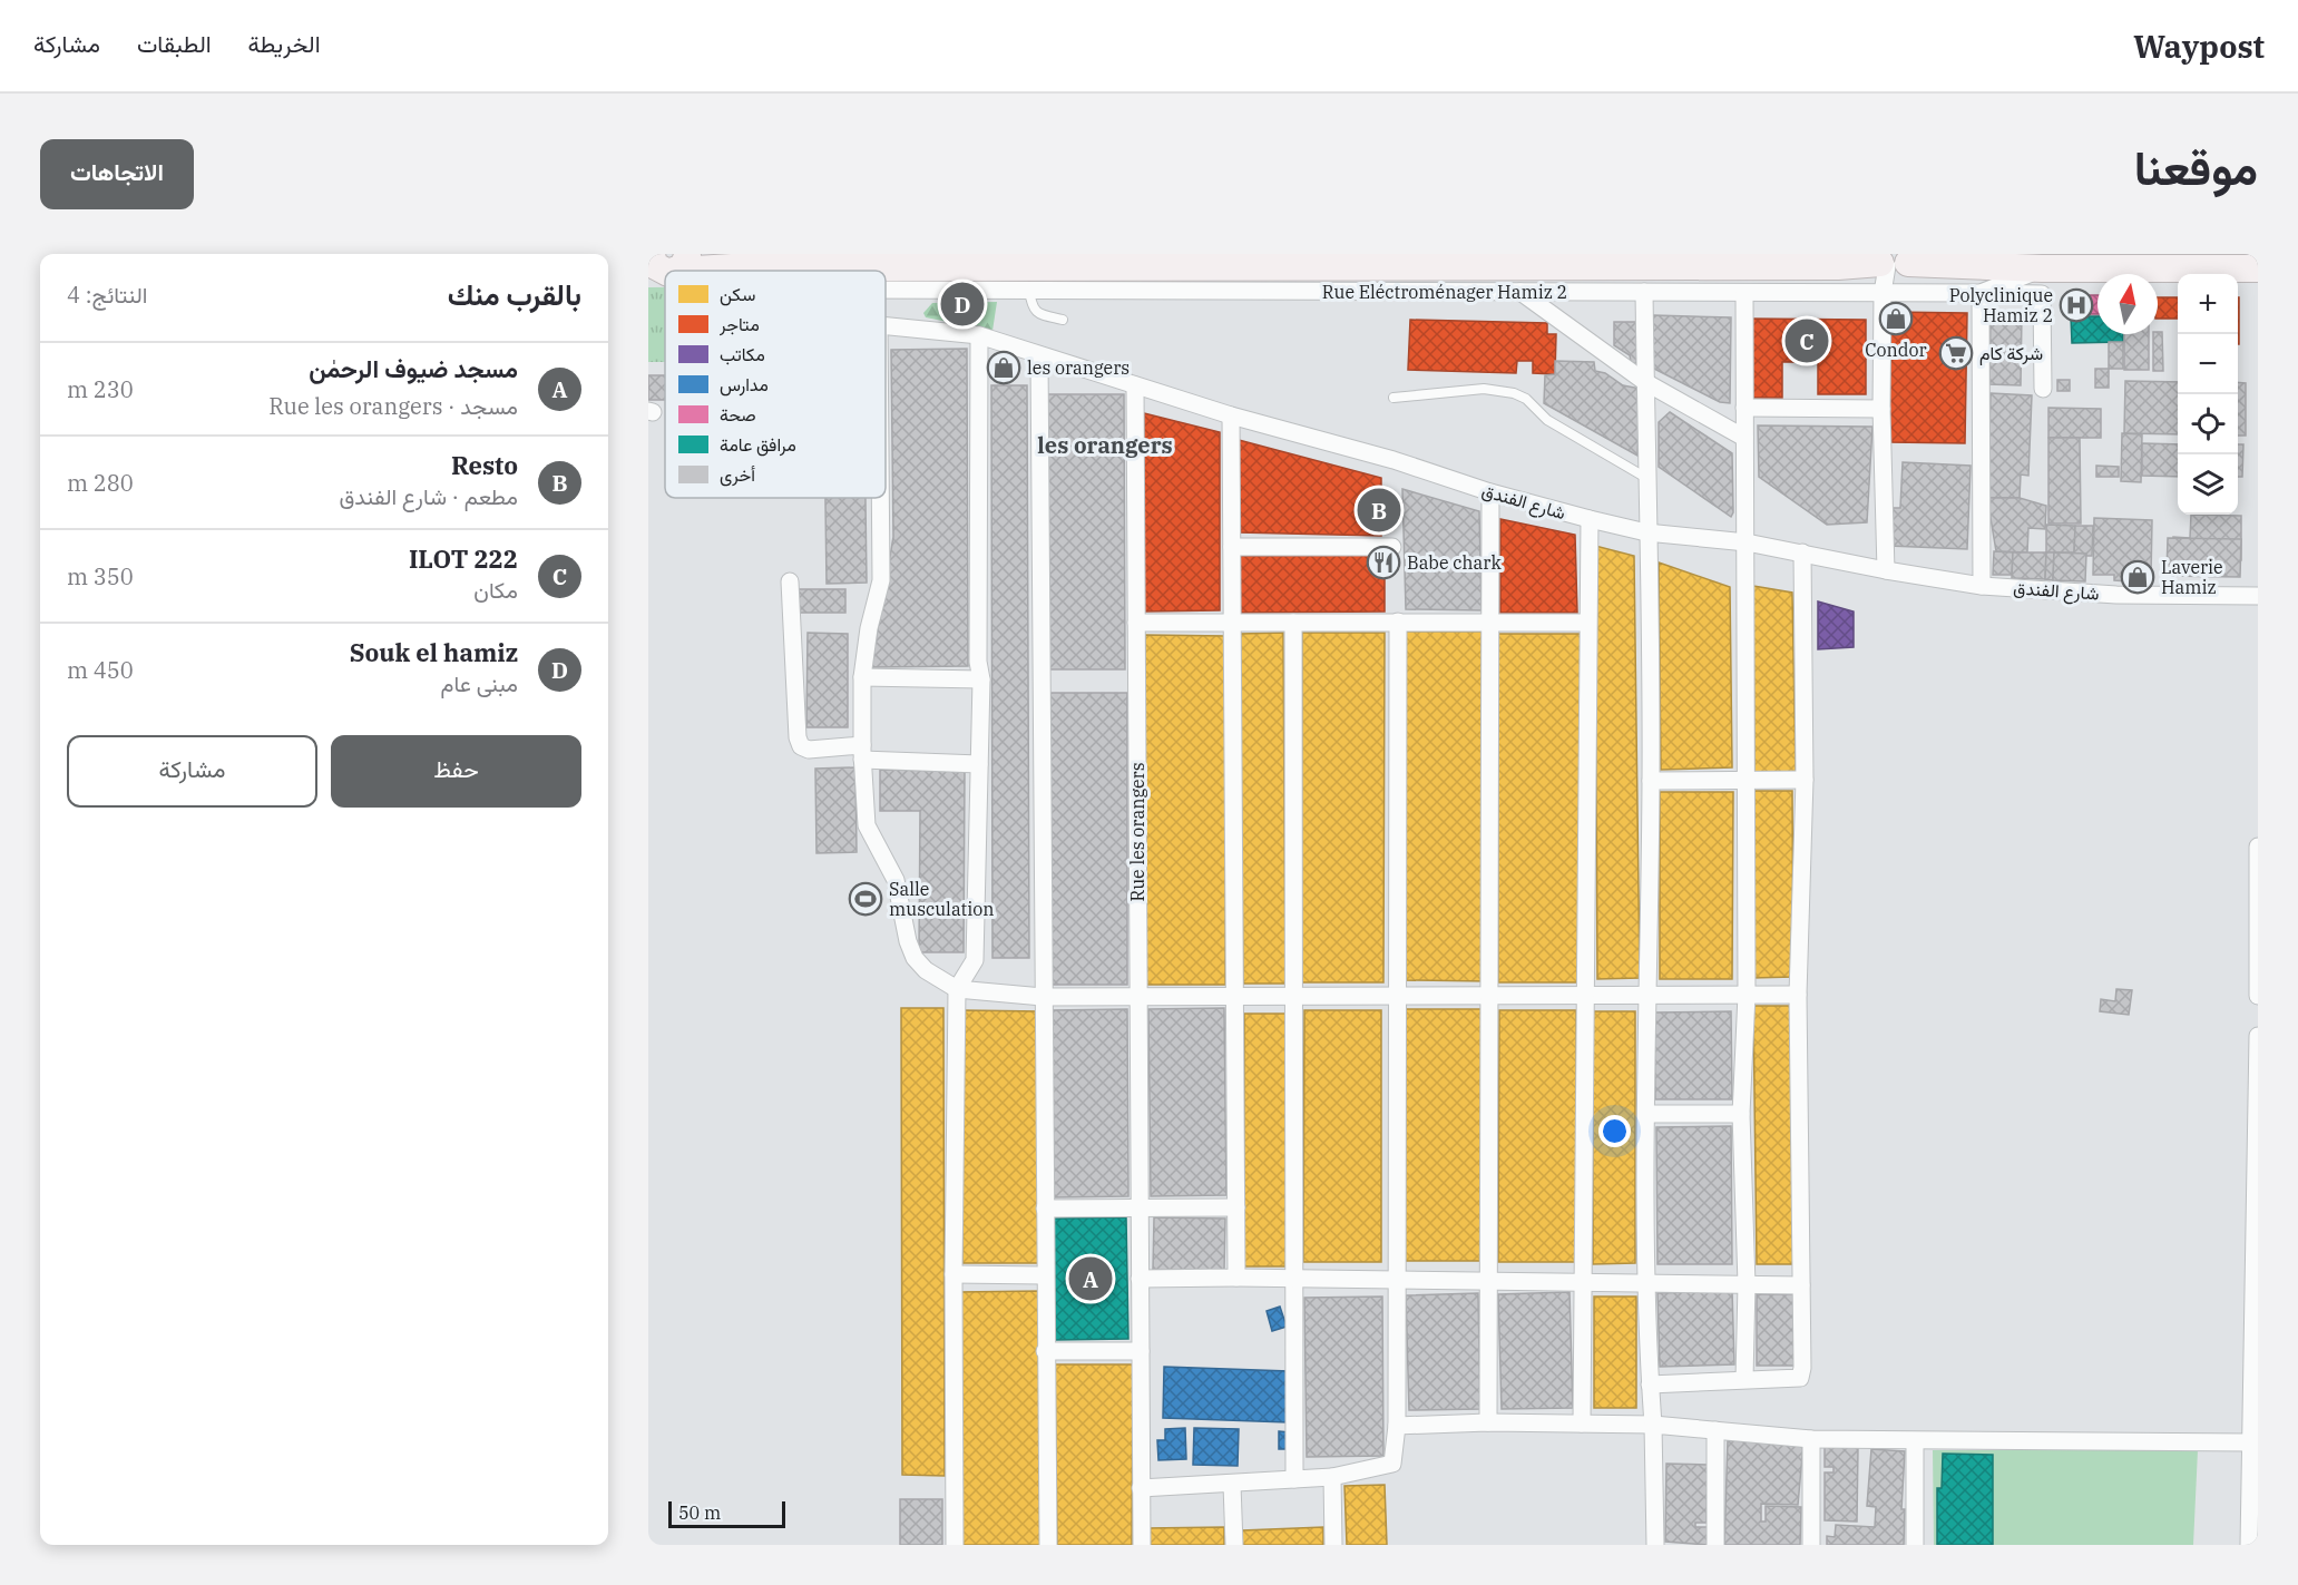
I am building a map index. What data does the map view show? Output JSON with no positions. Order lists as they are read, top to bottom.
{
  "streets": {
    "street": ["Rue Eléctroménager Hamiz 2", "شارع الفندق", "Rue les orangers"]
  },
  "crossings": [
    ["شارع الفندق", "Rue les orangers"]
  ],
  "districts": ["les orangers"],
  "places": {
    "hospital": ["Polyclinique Hamiz 2"],
    "shop": ["Condor", "les orangers", "Laverie Hamiz"],
    "supermarket": ["شركة كام"],
    "restaurant": ["Babe chark"],
    "sports": ["Salle musculation"]
  },
  "legend": [
    "سكن",
    "متاجر",
    "مكاتب",
    "مدارس",
    "صحة",
    "مرافق عامة",
    "أخرى"
  ],
  "scale_bar": "50 m",
  "north": "top",
  "page": {
    "header": "Waypost",
    "nav": ["الخريطة", "الطبقات", "مشاركة"],
    "title": "موقعنا",
    "buttons": [
      "الاتجاهات",
      ["حفظ", "مشاركة"]
    ],
    "heading": ["بالقرب منك", "النتائج: 4"],
    "map_buttons": ["+", "−"],
    "pins": [
      "D",
      "C",
      "B",
      "A"
    ],
    "list": [
      {
        "mark": "A",
        "name": "مسجد ضيوف الرحمٰن",
        "note": "مسجد · Rue les orangers",
        "value": "230 m"
      },
      {
        "mark": "B",
        "name": "Resto",
        "note": "مطعم · شارع الفندق",
        "value": "280 m"
      },
      {
        "mark": "C",
        "name": "ILOT 222",
        "note": "مكان",
        "value": "350 m"
      },
      {
        "mark": "D",
        "name": "Souk el hamiz",
        "note": "مبنى عام",
        "value": "450 m"
      }
    ],
    "scale": "50 m"
  }
}
